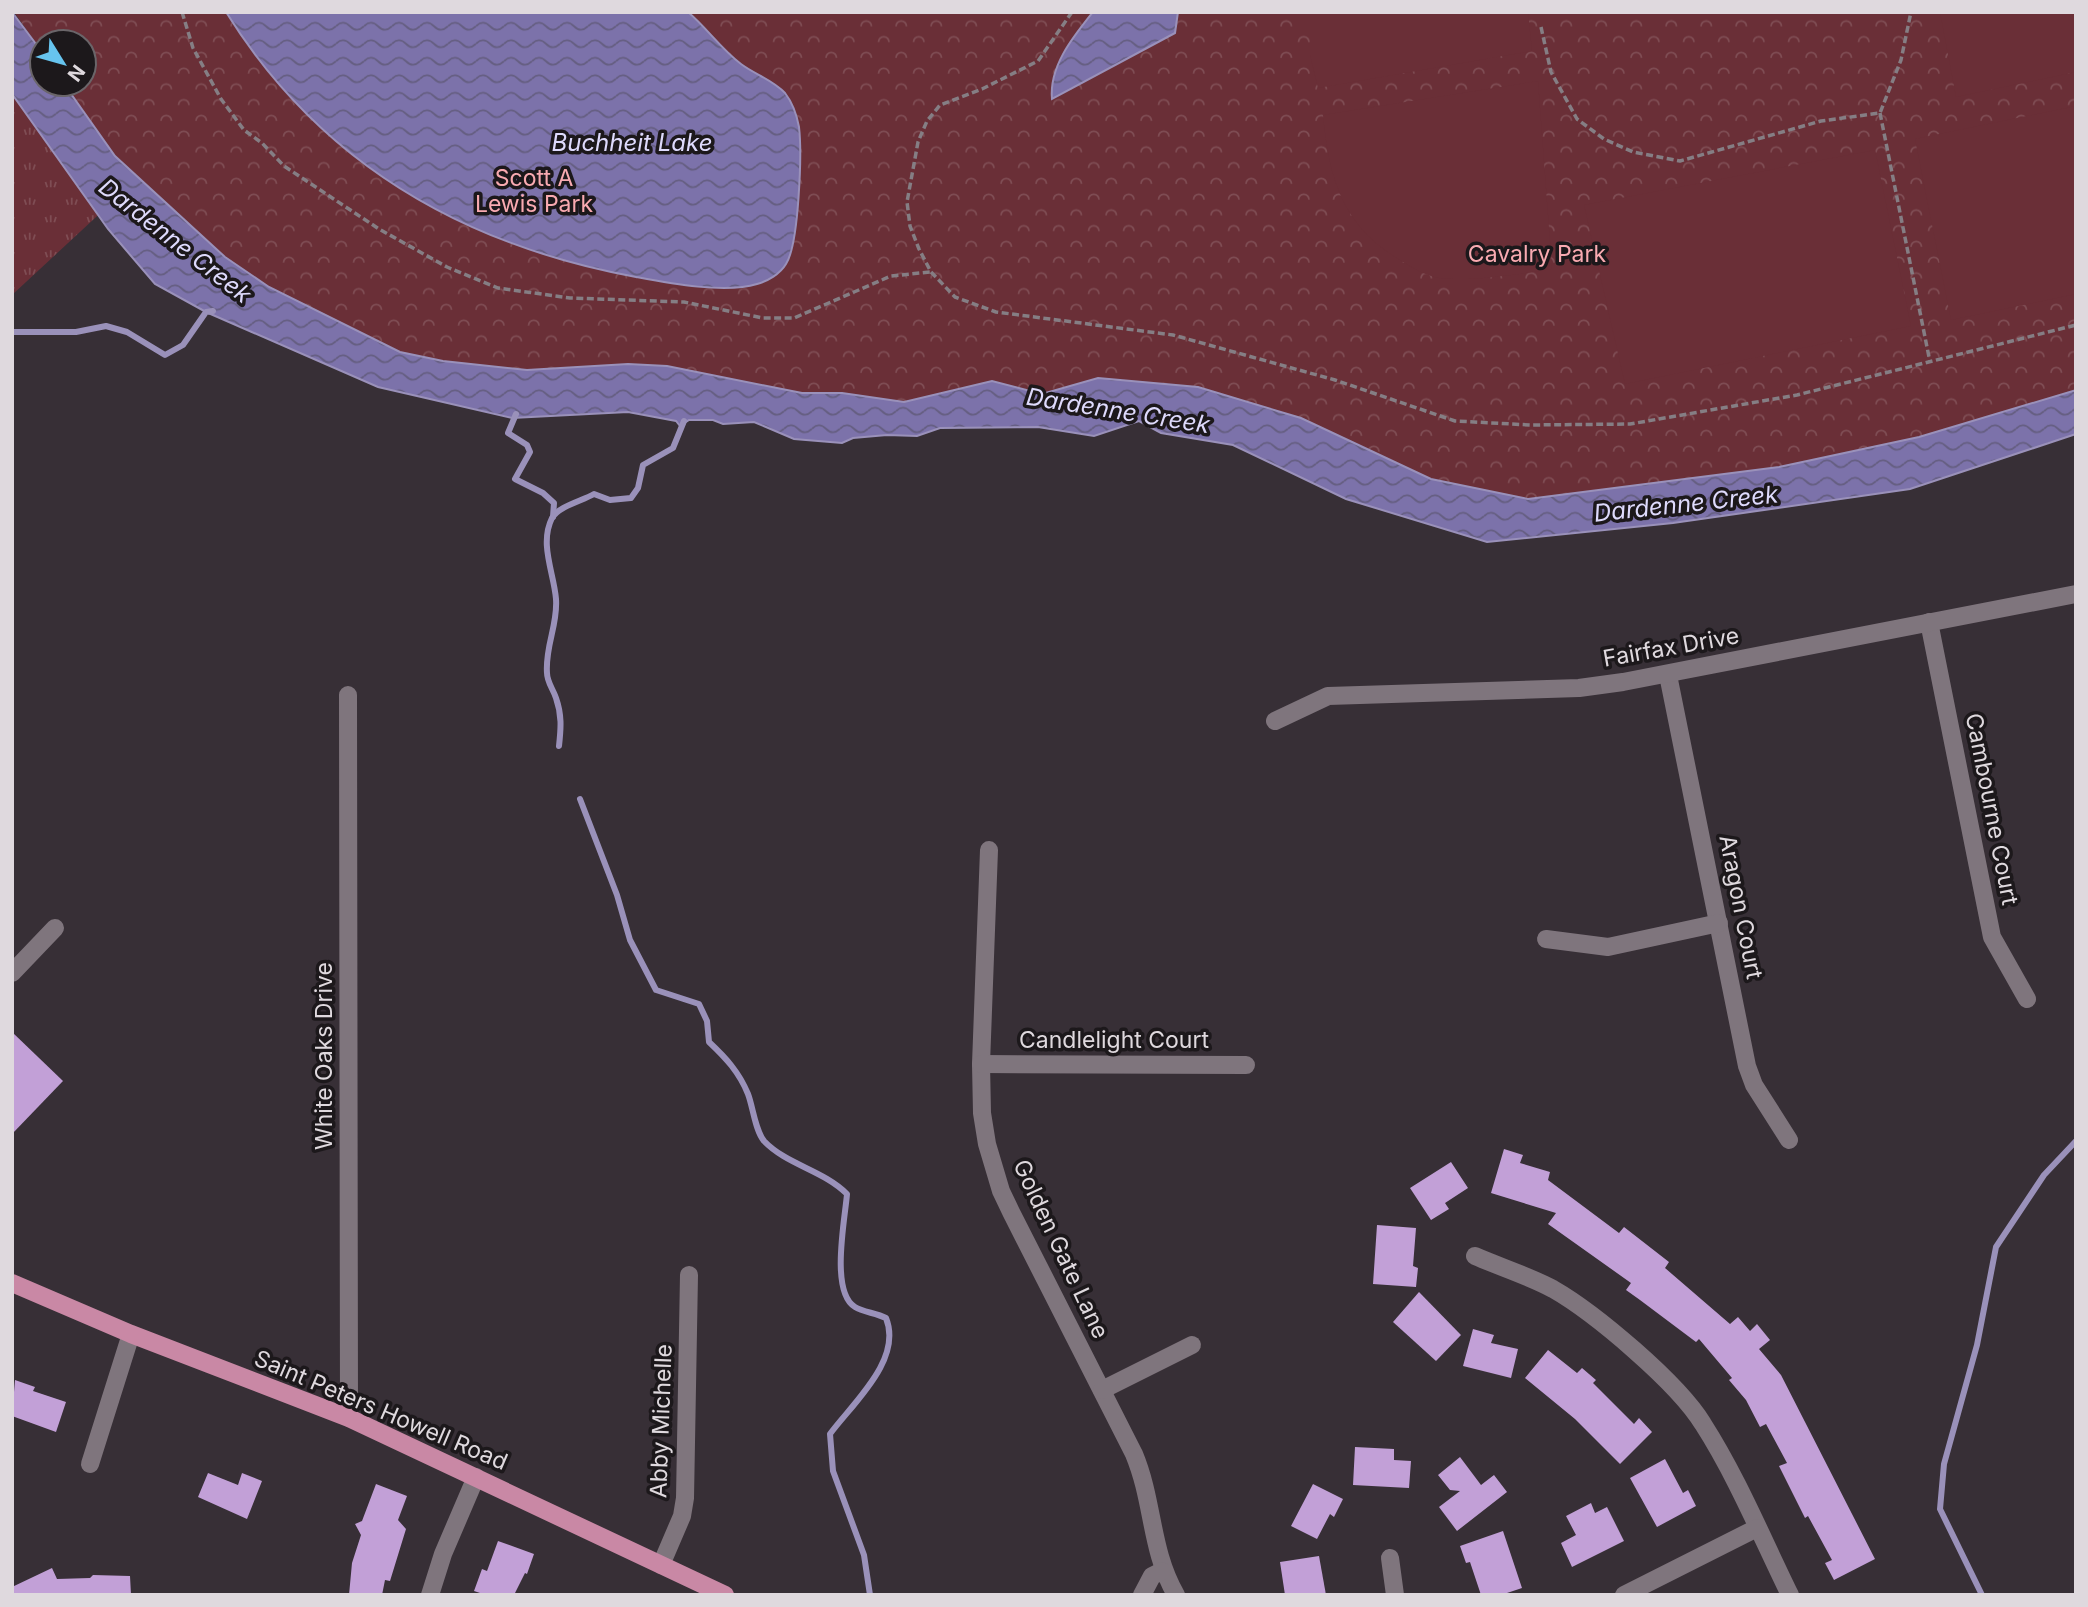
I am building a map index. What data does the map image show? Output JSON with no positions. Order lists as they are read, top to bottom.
{
  "streets": {
    "main road": ["Saint Peters Howell Road"],
    "street": [
      "Fairfax Drive",
      "Cambourne Court",
      "Aragon Court",
      "Candlelight Court",
      "White Oaks Drive",
      "Golden Gate Lane",
      "Abby Michelle"
    ]
  },
  "crossings": [
    ["Fairfax Drive", "Cambourne Court"],
    ["Fairfax Drive", "Aragon Court"],
    ["Candlelight Court", "Golden Gate Lane"],
    ["White Oaks Drive", "Saint Peters Howell Road"],
    ["Saint Peters Howell Road", "Abby Michelle"]
  ],
  "water": ["Buchheit Lake", "Dardenne Creek"],
  "parks": ["Scott A Lewis Park", "Cavalry Park"],
  "north": "bottom right"
}
